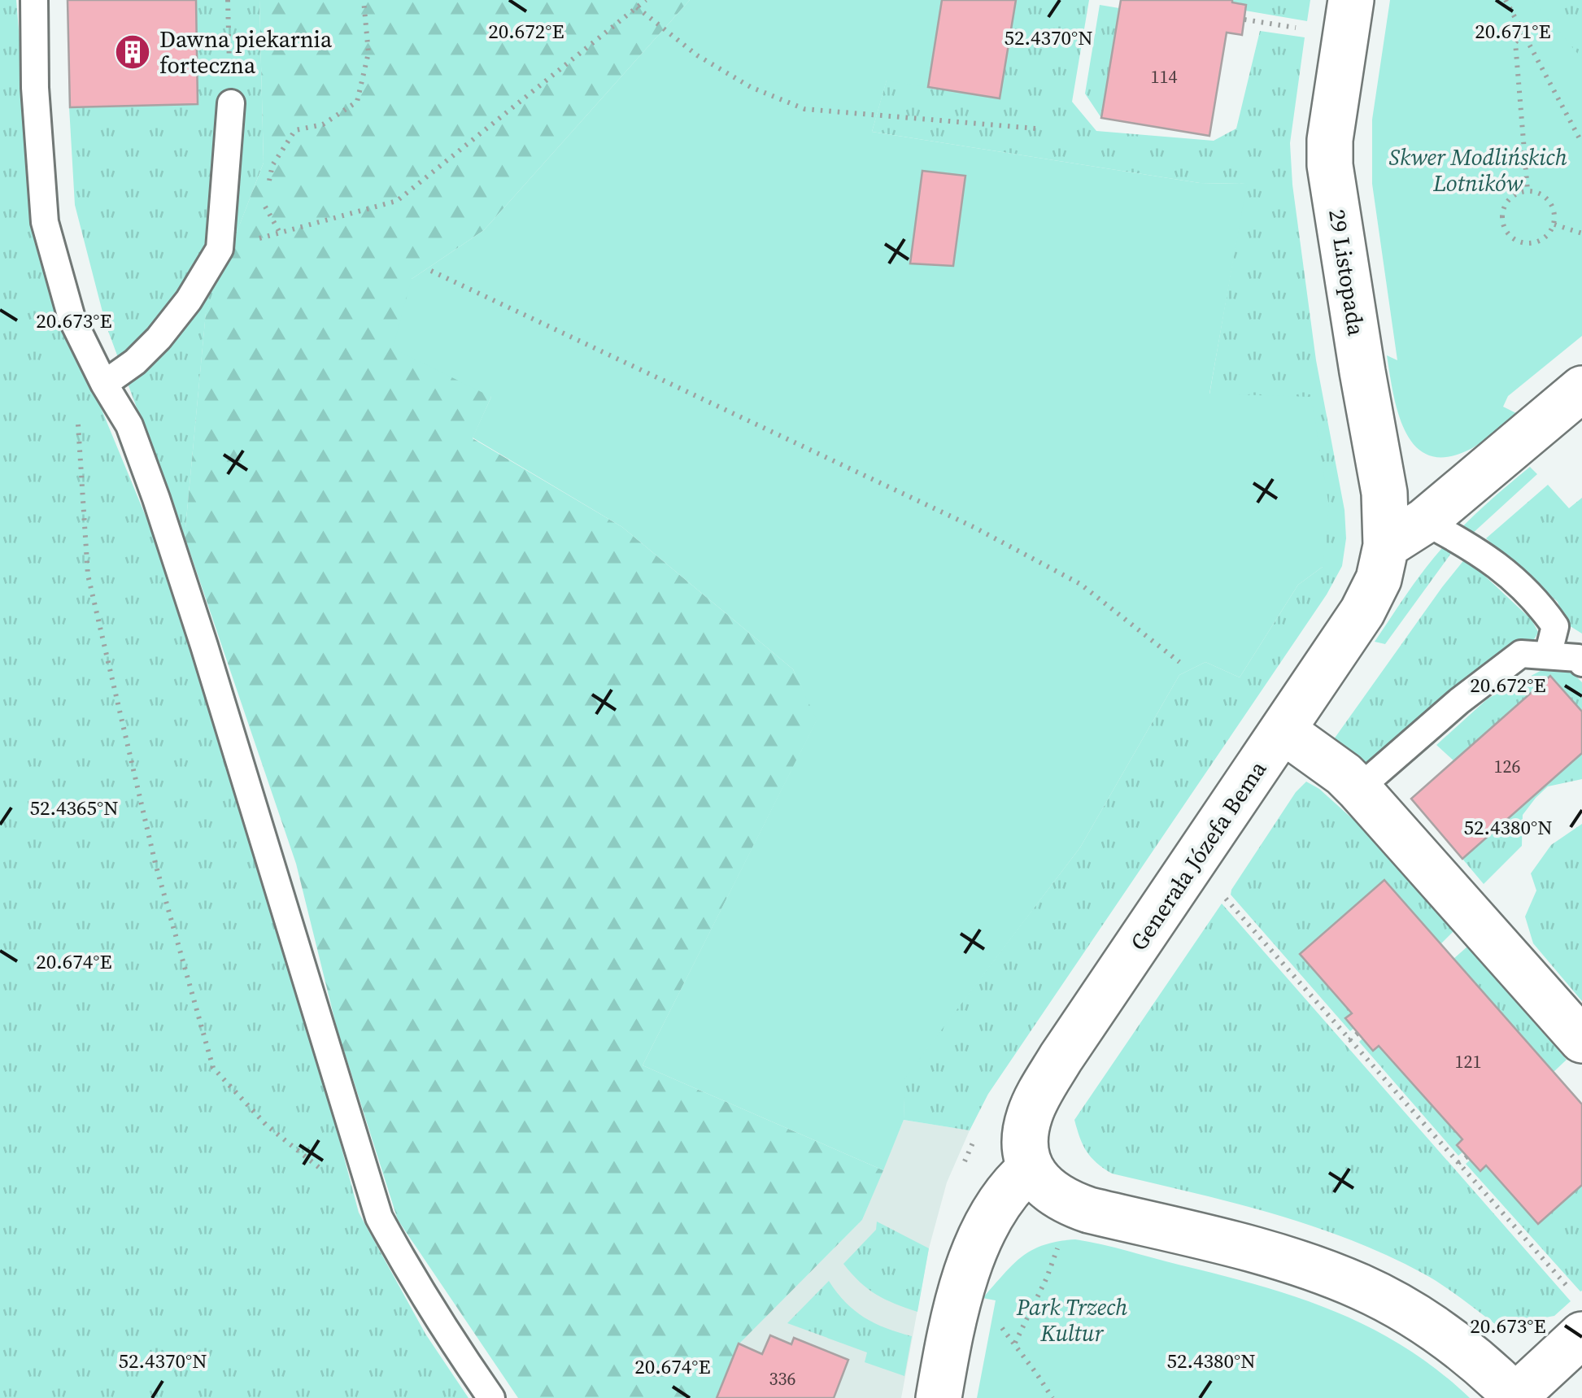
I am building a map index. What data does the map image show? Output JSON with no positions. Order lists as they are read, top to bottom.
{
  "streets": {
    "street": ["29 Listopada", "Generała Józefa Bema"]
  },
  "crossings": [
    ["29 Listopada", "Generała Józefa Bema"]
  ],
  "parks": ["Skwer Modlińskich Lotników", "Park Trzech Kultur"],
  "places": {
    "building": ["Dawna piekarnia forteczna"]
  },
  "house_numbers": [
    "114",
    "126",
    "121",
    "336"
  ],
  "coordinates": [
    "20.671°E",
    "20.672°E",
    "52.4370°N",
    "20.673°E",
    "52.4365°N",
    "52.4380°N",
    "20.674°E"
  ]
}
